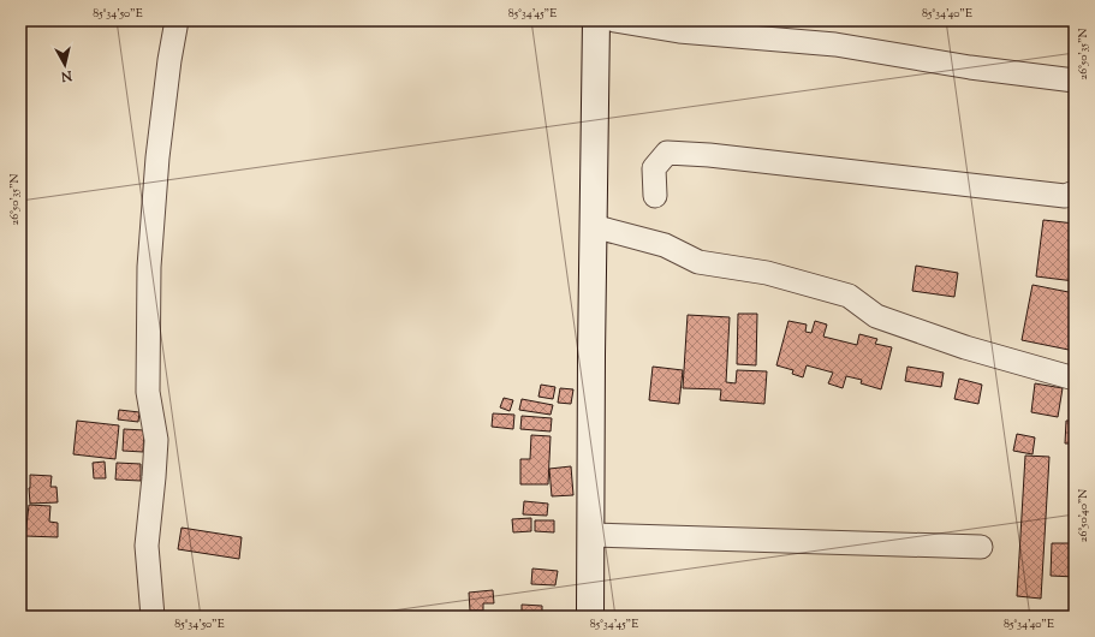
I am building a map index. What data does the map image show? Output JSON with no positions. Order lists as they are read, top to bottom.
{
  "north": "bottom",
  "coordinates": [
    "85°34'50\"E",
    "85°34'45\"E",
    "85°34'40\"E",
    "26°50'35\"N",
    "26°50'40\"N"
  ]
}
